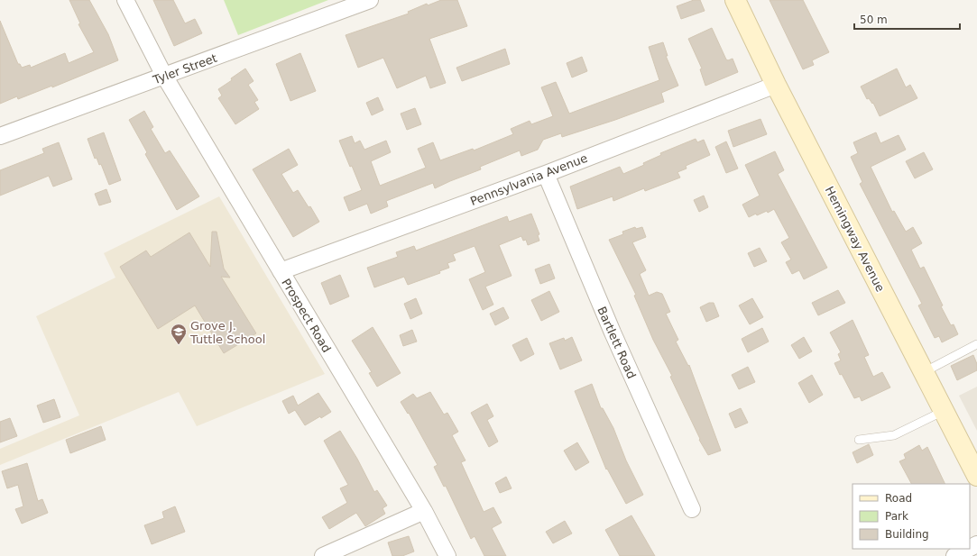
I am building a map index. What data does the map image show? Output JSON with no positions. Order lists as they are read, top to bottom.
{
  "streets": {
    "main road": ["Hemingway Avenue"],
    "street": [
      "Tyler Street",
      "Pennsylvania Avenue",
      "Prospect Road",
      "Bartlett Road"
    ]
  },
  "crossings": [
    ["Tyler Street", "Prospect Road"],
    ["Pennsylvania Avenue", "Hemingway Avenue"],
    ["Pennsylvania Avenue", "Prospect Road"],
    ["Pennsylvania Avenue", "Bartlett Road"]
  ],
  "places": {
    "school or university": ["Grove J. Tuttle School"]
  },
  "legend": ["Road", "Park", "Building"],
  "scale_bar": "50 m"
}
